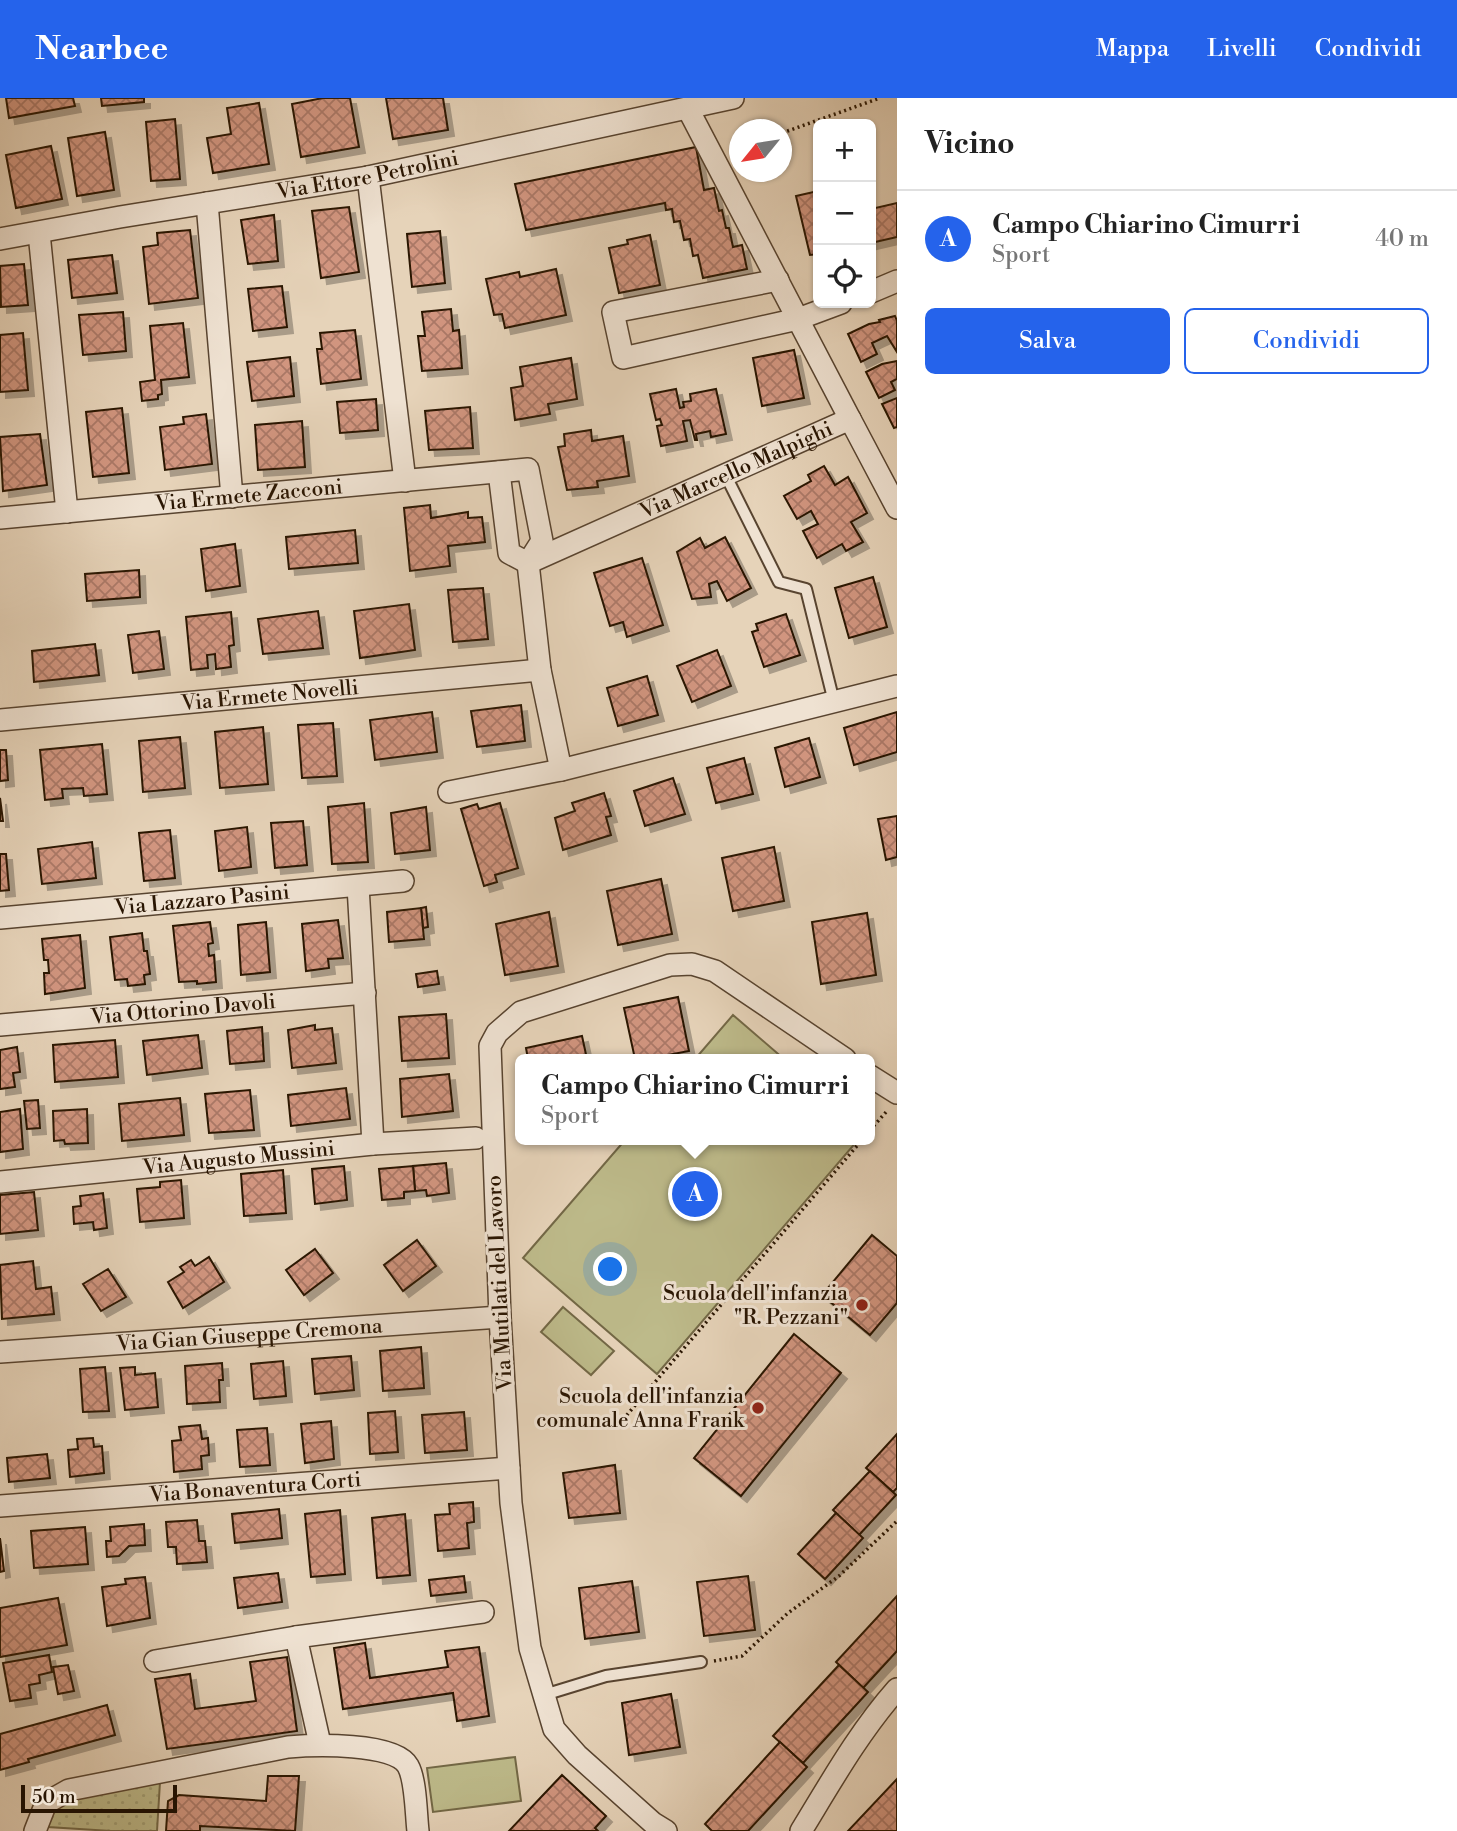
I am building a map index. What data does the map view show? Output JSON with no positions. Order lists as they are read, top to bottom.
{
  "streets": {
    "street": [
      "Via Ettore Petrolini",
      "Via Marcello Malpighi",
      "Via Ermete Zacconi",
      "Via Ermete Novelli",
      "Via Lazzaro Pasini",
      "Via Ottorino Davoli",
      "Via Augusto Mussini",
      "Via Mutilati del Lavoro",
      "Via Gian Giuseppe Cremona",
      "Via Bonaventura Corti"
    ]
  },
  "crossings": [
    ["Via Marcello Malpighi", "Via Ermete Zacconi"],
    ["Via Mutilati del Lavoro", "Via Gian Giuseppe Cremona"],
    ["Via Mutilati del Lavoro", "Via Bonaventura Corti"]
  ],
  "places": ["Scuola dell'infanzia \"R. Pezzani\"", "Scuola dell'infanzia comunale Anna Frank"],
  "scale_bar": "50 m",
  "north": "bottom left",
  "page": {
    "header": "Nearbee",
    "nav": ["Mappa", "Livelli", "Condividi"],
    "heading": "Vicino",
    "map_buttons": ["+", "−"],
    "list": [
      {
        "mark": "A",
        "name": "Campo Chiarino Cimurri",
        "note": "Sport",
        "value": "40 m"
      }
    ],
    "buttons": ["Salva", "Condividi"],
    "popup": ["Campo Chiarino Cimurri", "Sport"],
    "pins": "A",
    "scale": "50 m"
  }
}
